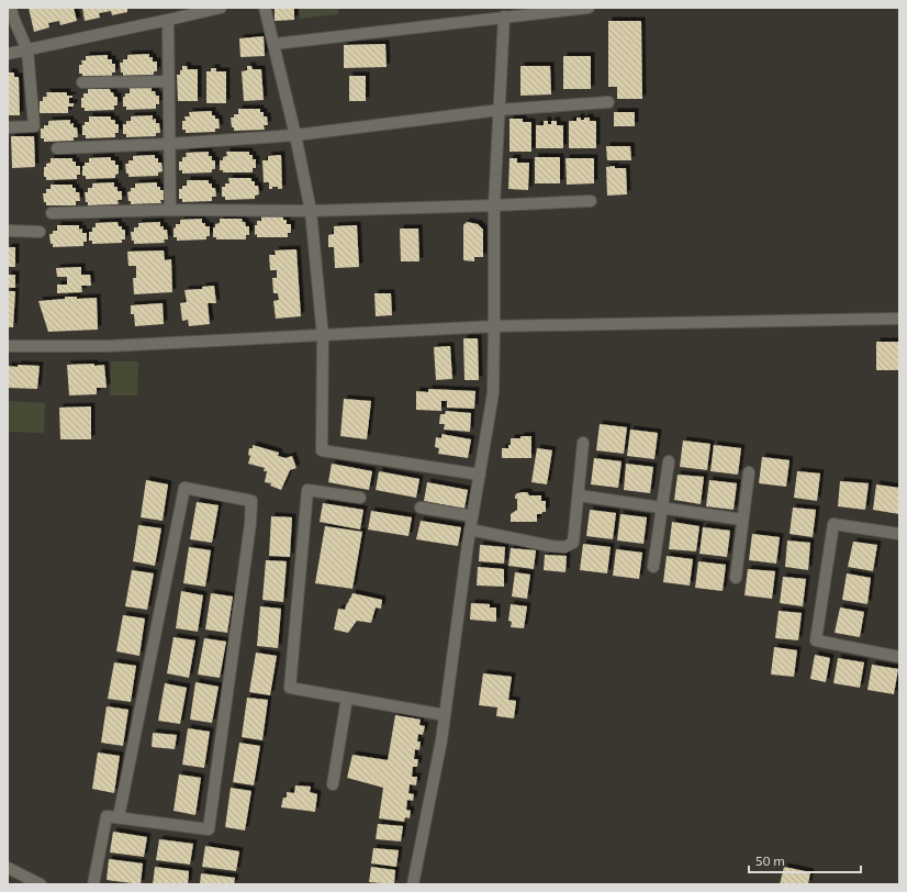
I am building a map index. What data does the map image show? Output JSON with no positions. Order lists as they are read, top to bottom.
{
  "scale_bar": "50 m"
}
